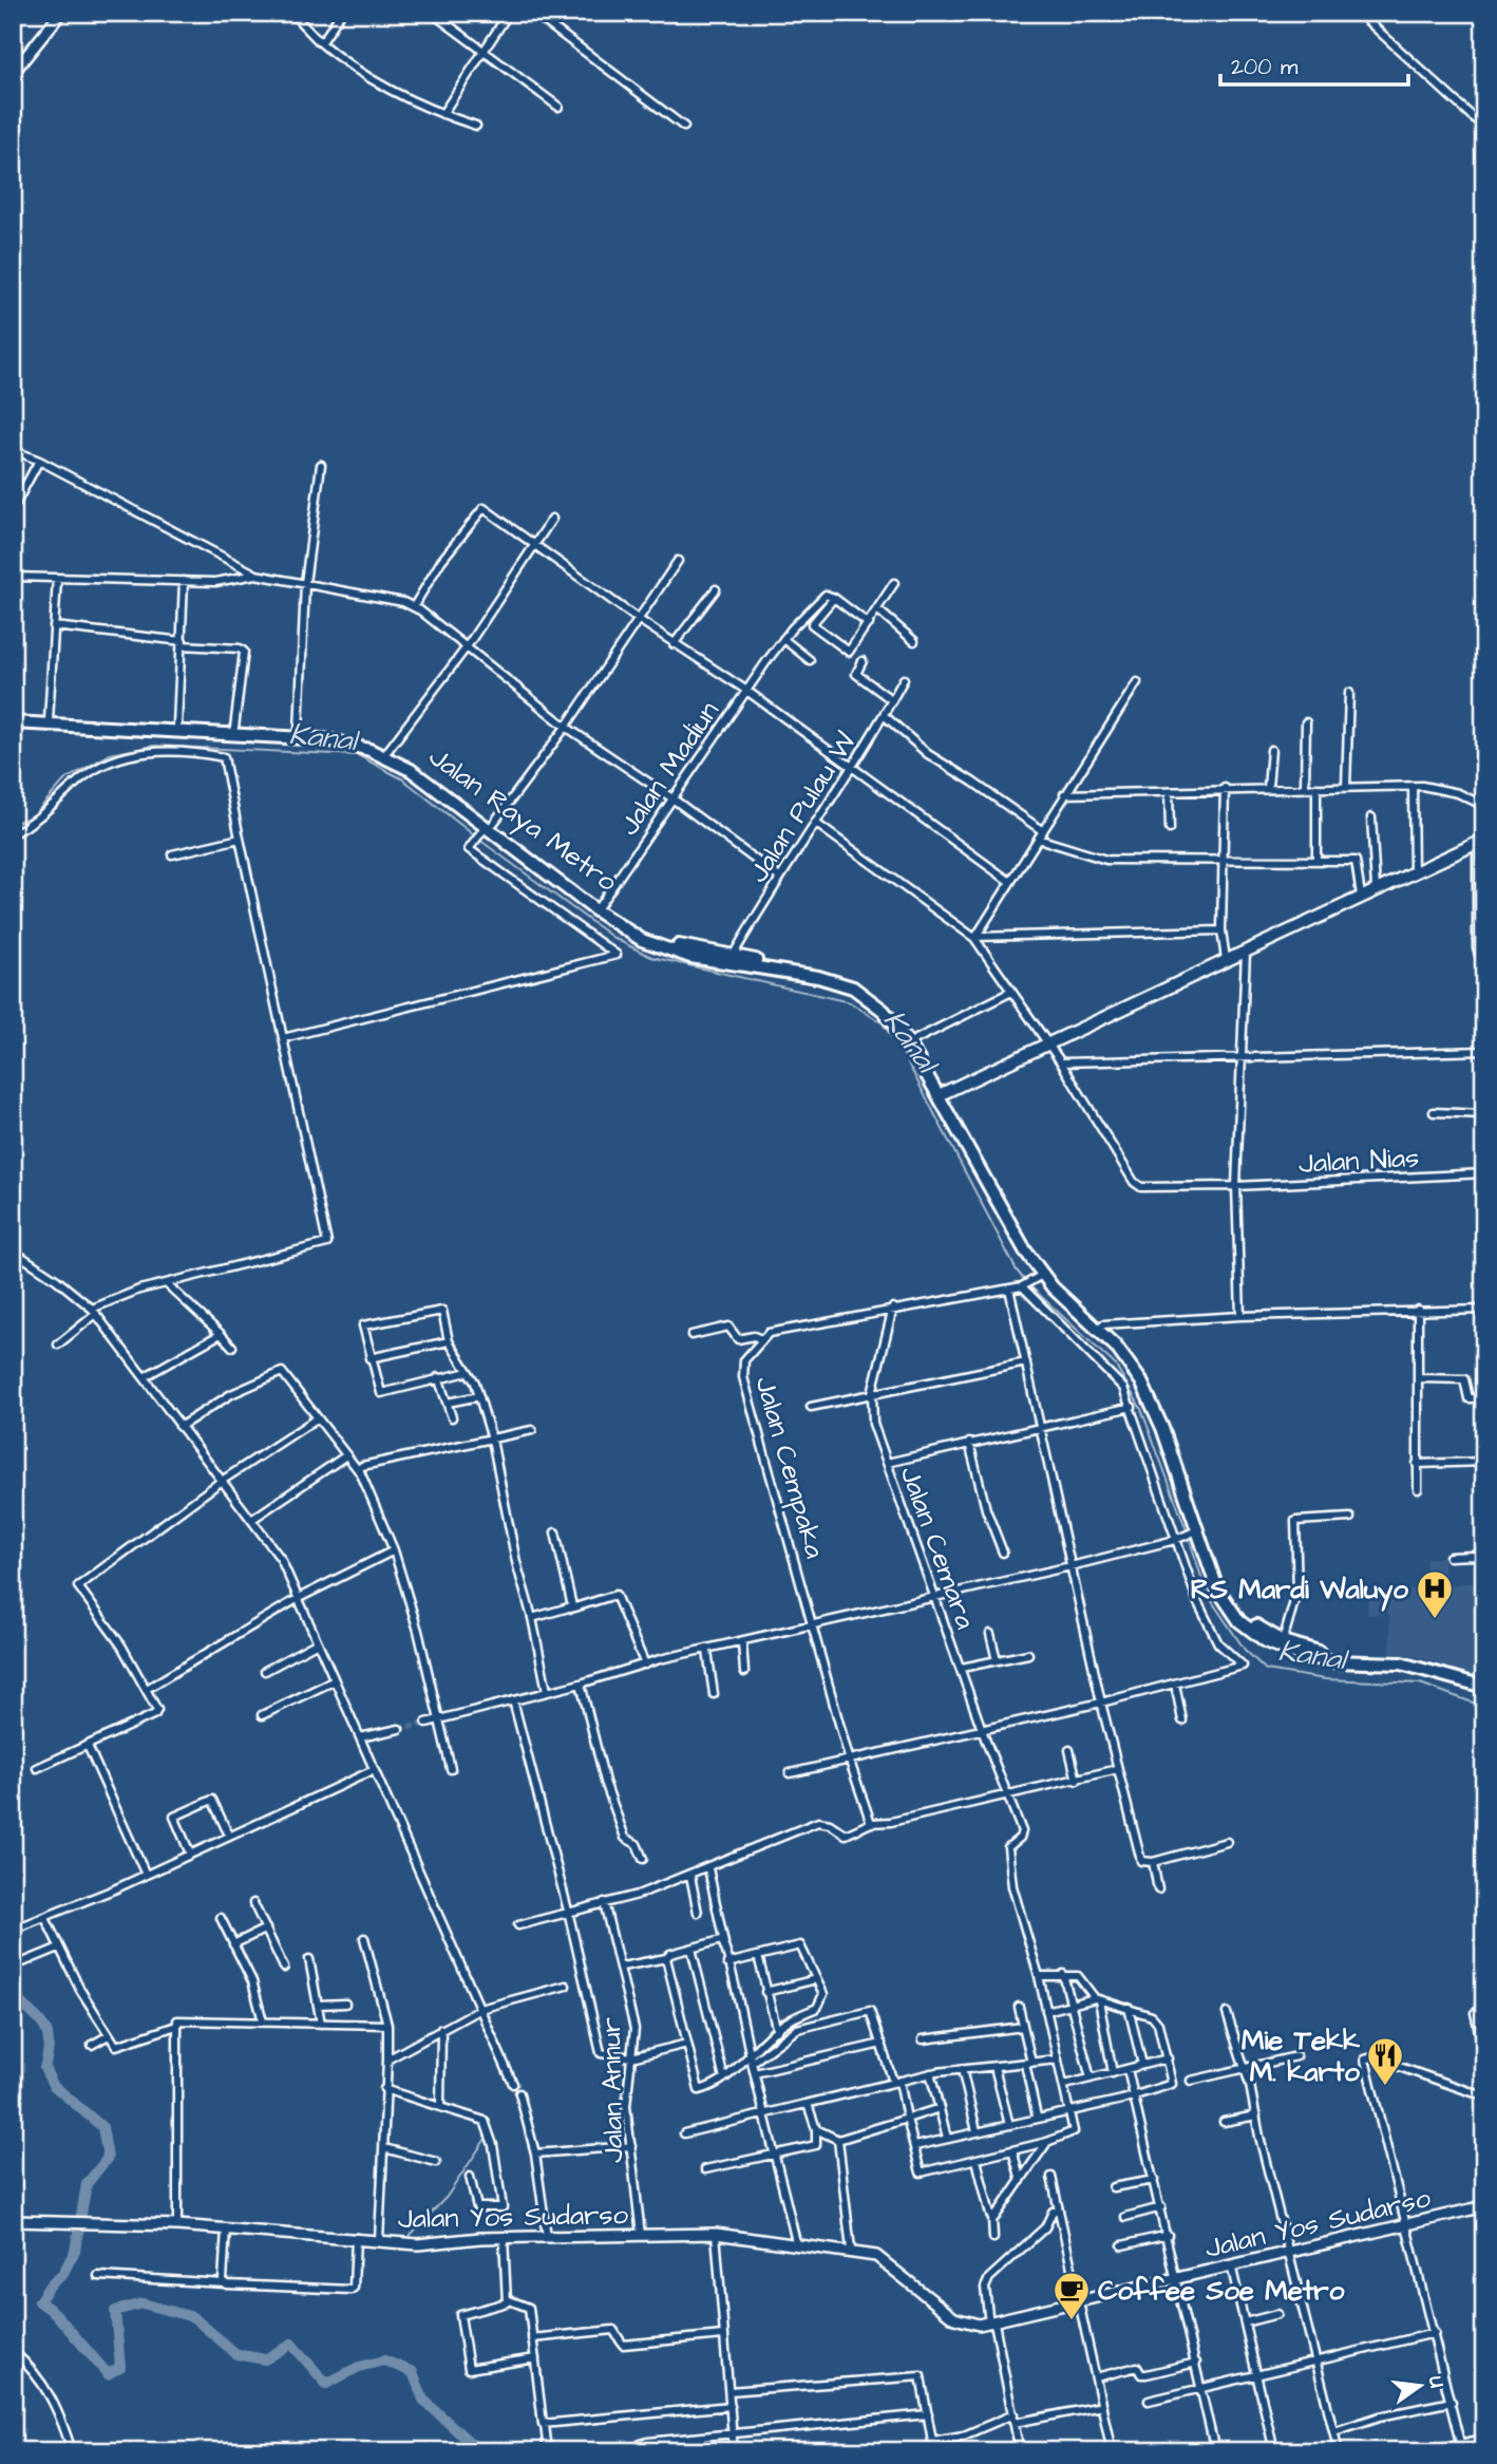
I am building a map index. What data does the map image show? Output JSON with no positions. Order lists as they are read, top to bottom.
{
  "streets": {
    "highway": ["Jalan Raya Metro"],
    "street": [
      "Jalan Madiun",
      "Jalan Pulau W",
      "Jalan Nias",
      "Jalan Cempaka",
      "Jalan Cemara",
      "Jalan Annur",
      "Jalan Yos Sudarso"
    ]
  },
  "crossings": [
    ["Jalan Madiun", "Jalan Raya Metro"],
    ["Jalan Pulau W", "Jalan Raya Metro"],
    ["Jalan Cempaka", "Jalan Cemara"],
    ["Jalan Annur", "Jalan Yos Sudarso"]
  ],
  "water": ["Kanal"],
  "places": {
    "hospital": ["RS Mardi Waluyo"],
    "restaurant": ["Mie Tekk M. karto"],
    "cafe": ["Coffee Soe Metro"]
  },
  "scale_bar": "200 m",
  "north": "right"
}
